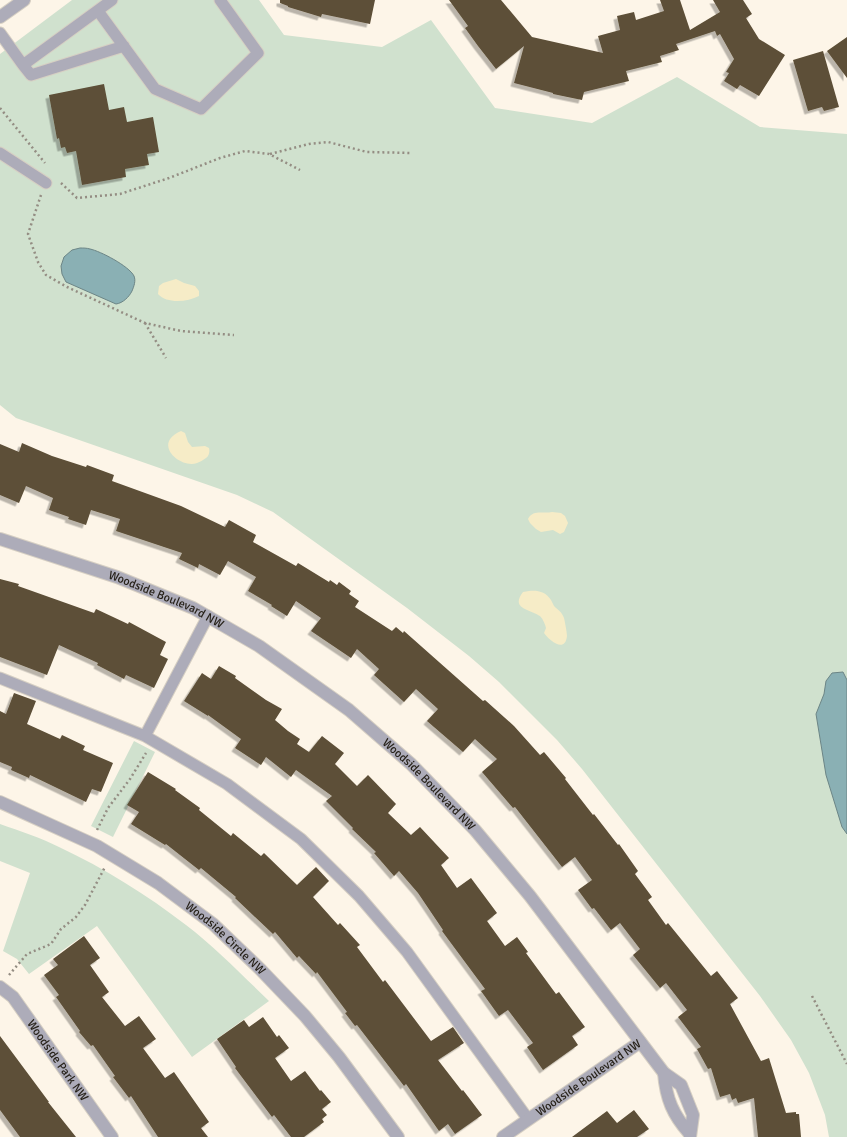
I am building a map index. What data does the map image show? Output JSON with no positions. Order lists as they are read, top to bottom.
{
  "streets": {
    "street": ["Woodside Boulevard NW", "Woodside Circle NW", "Woodside Park NW"]
  }
}
